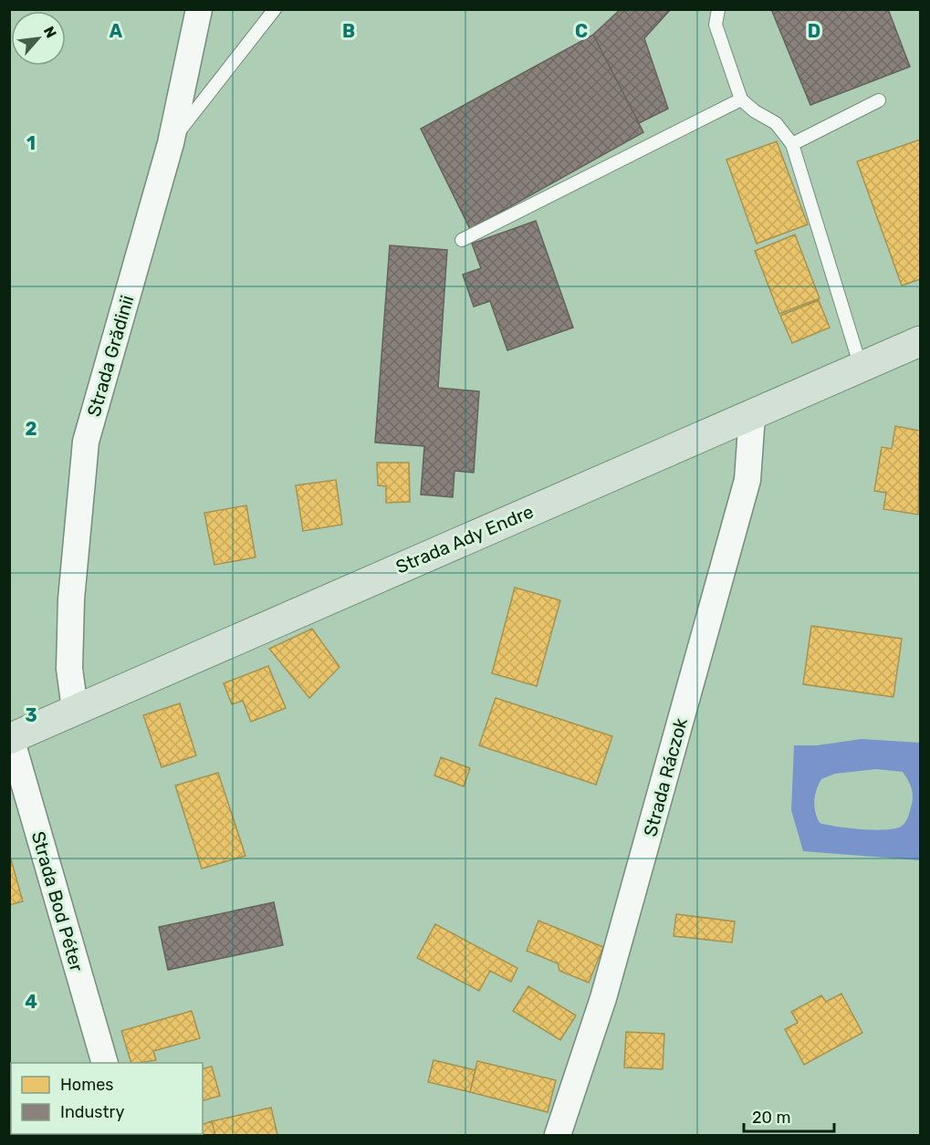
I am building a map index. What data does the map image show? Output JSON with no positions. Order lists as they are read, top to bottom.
{
  "streets": {
    "main road": ["Strada Ady Endre"],
    "street": ["Strada Grădinii", "Strada Ráczok", "Strada Bod Péter"]
  },
  "crossings": [
    ["Strada Grădinii", "Strada Ady Endre"],
    ["Strada Ady Endre", "Strada Ráczok"],
    ["Strada Ady Endre", "Strada Bod Péter"]
  ],
  "legend": ["Homes", "Industry"],
  "scale_bar": "20 m",
  "north": "top right",
  "grid": {
    "columns": [
      "A",
      "B",
      "C",
      "D"
    ],
    "rows": [
      "1",
      "2",
      "3",
      "4"
    ]
  }
}
